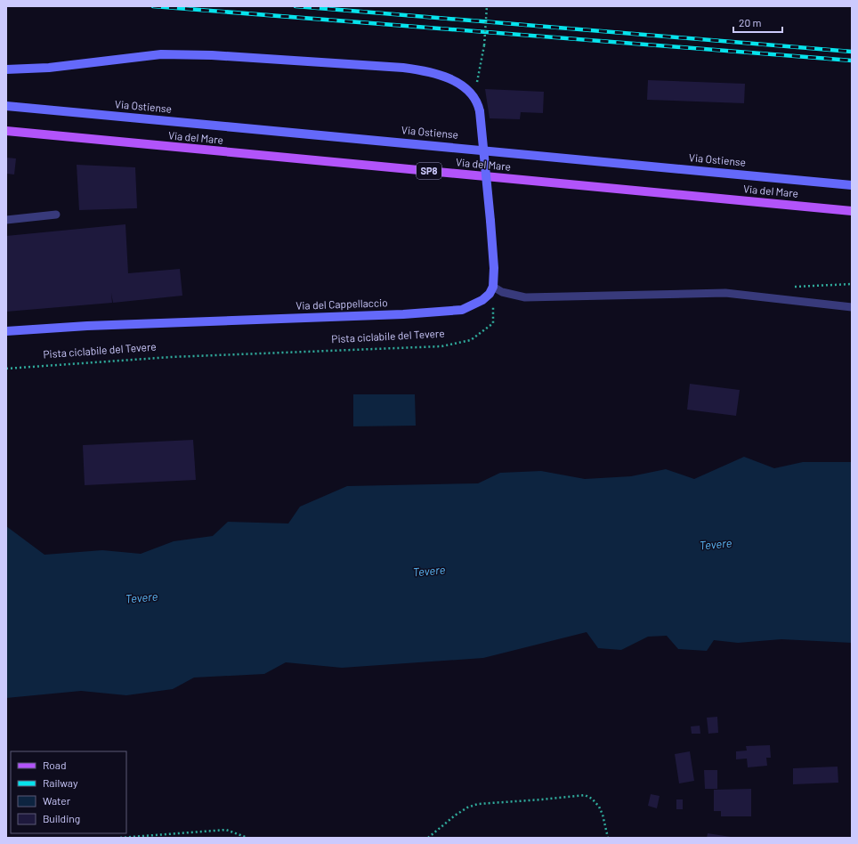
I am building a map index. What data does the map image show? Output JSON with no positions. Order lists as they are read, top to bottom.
{
  "streets": {
    "main road": [
      "Via Ostiense",
      "Via del Mare",
      "SP8",
      "Via del Cappellaccio"
    ],
    "path": ["Pista ciclabile del Tevere"]
  },
  "crossings": [
    ["Via del Cappellaccio", "Pista ciclabile del Tevere"]
  ],
  "water": ["Tevere"],
  "legend": [
    "Road",
    "Railway",
    "Water",
    "Building"
  ],
  "scale_bar": "20 m"
}
